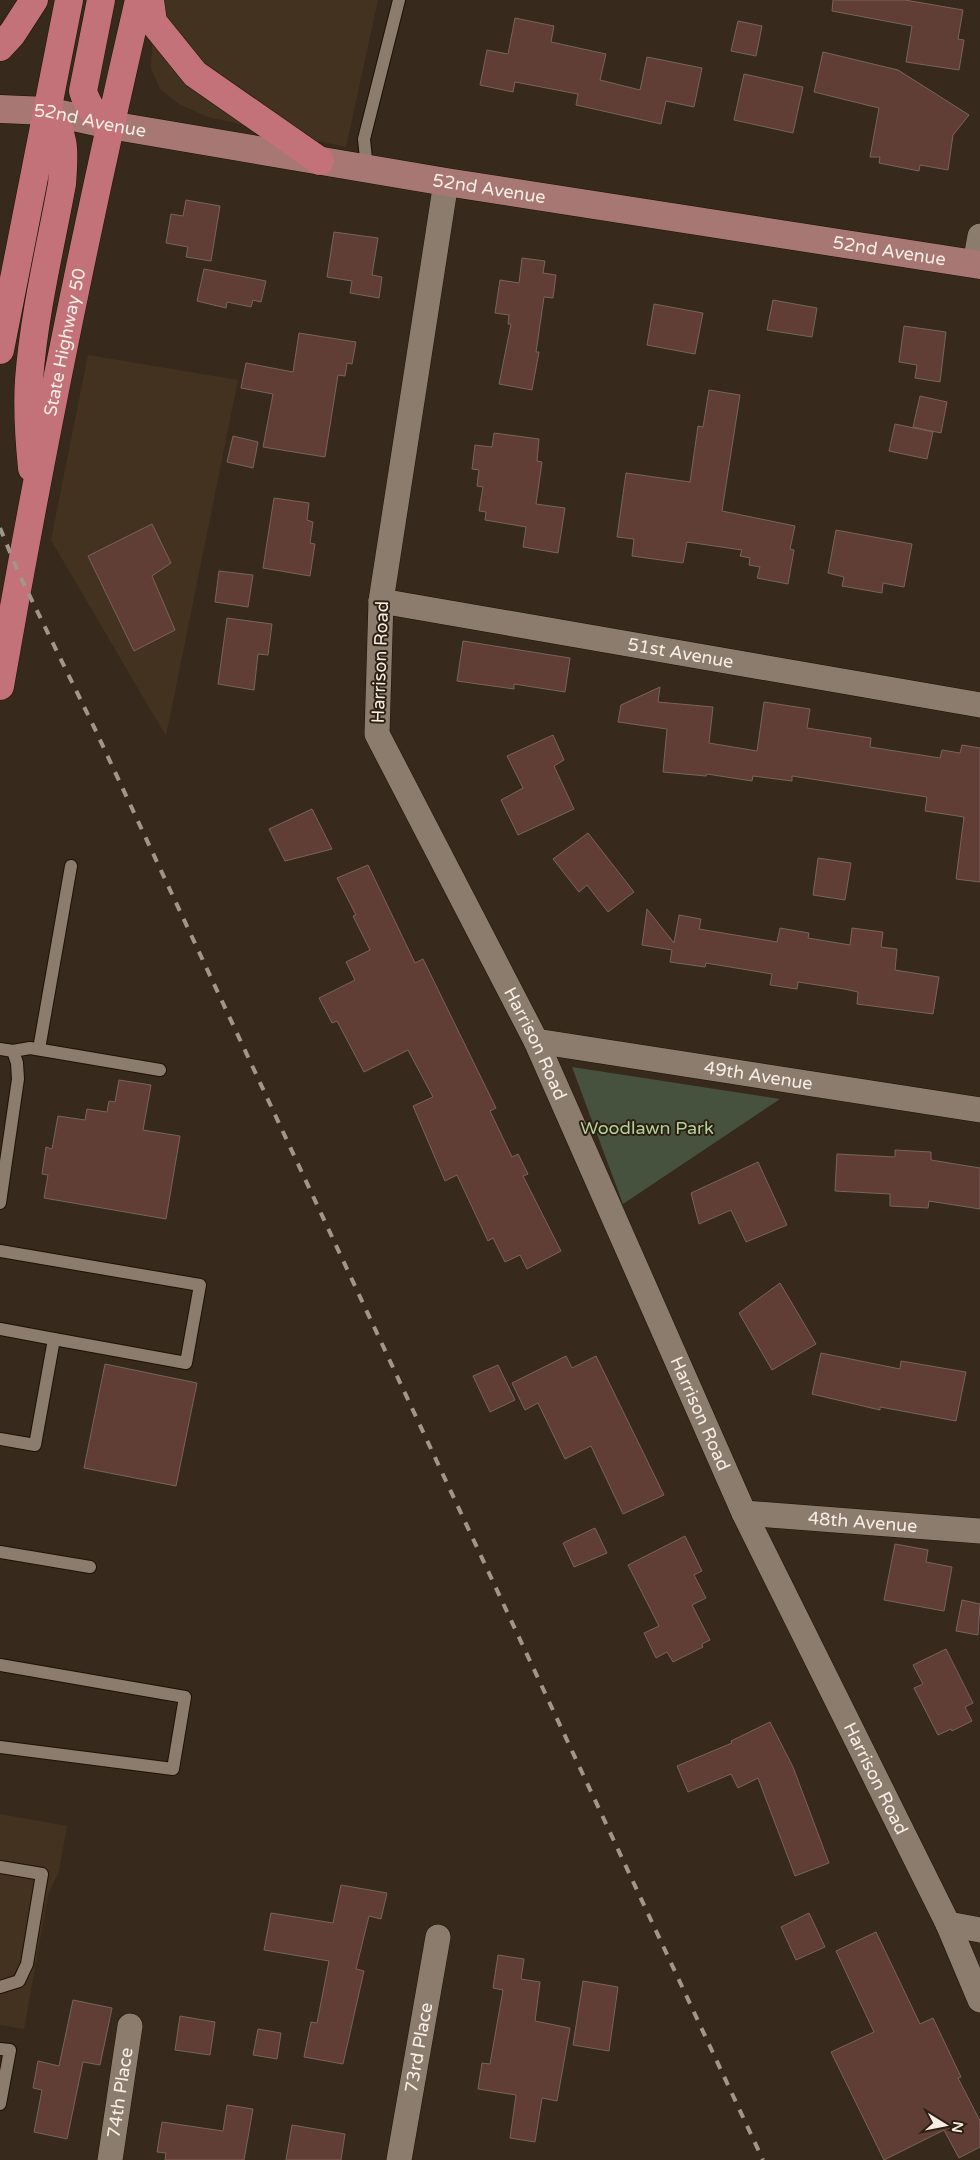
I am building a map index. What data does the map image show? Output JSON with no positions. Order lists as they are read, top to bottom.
{
  "streets": {
    "main road": ["State Highway 50"],
    "street": [
      "52nd Avenue",
      "51st Avenue",
      "Harrison Road",
      "49th Avenue",
      "48th Avenue",
      "73rd Place",
      "74th Place"
    ]
  },
  "crossings": [
    ["52nd Avenue", "State Highway 50"],
    ["52nd Avenue", "Harrison Road"],
    ["51st Avenue", "Harrison Road"],
    ["Harrison Road", "49th Avenue"],
    ["Harrison Road", "48th Avenue"]
  ],
  "parks": ["Woodlawn Park"],
  "north": "right"
}
